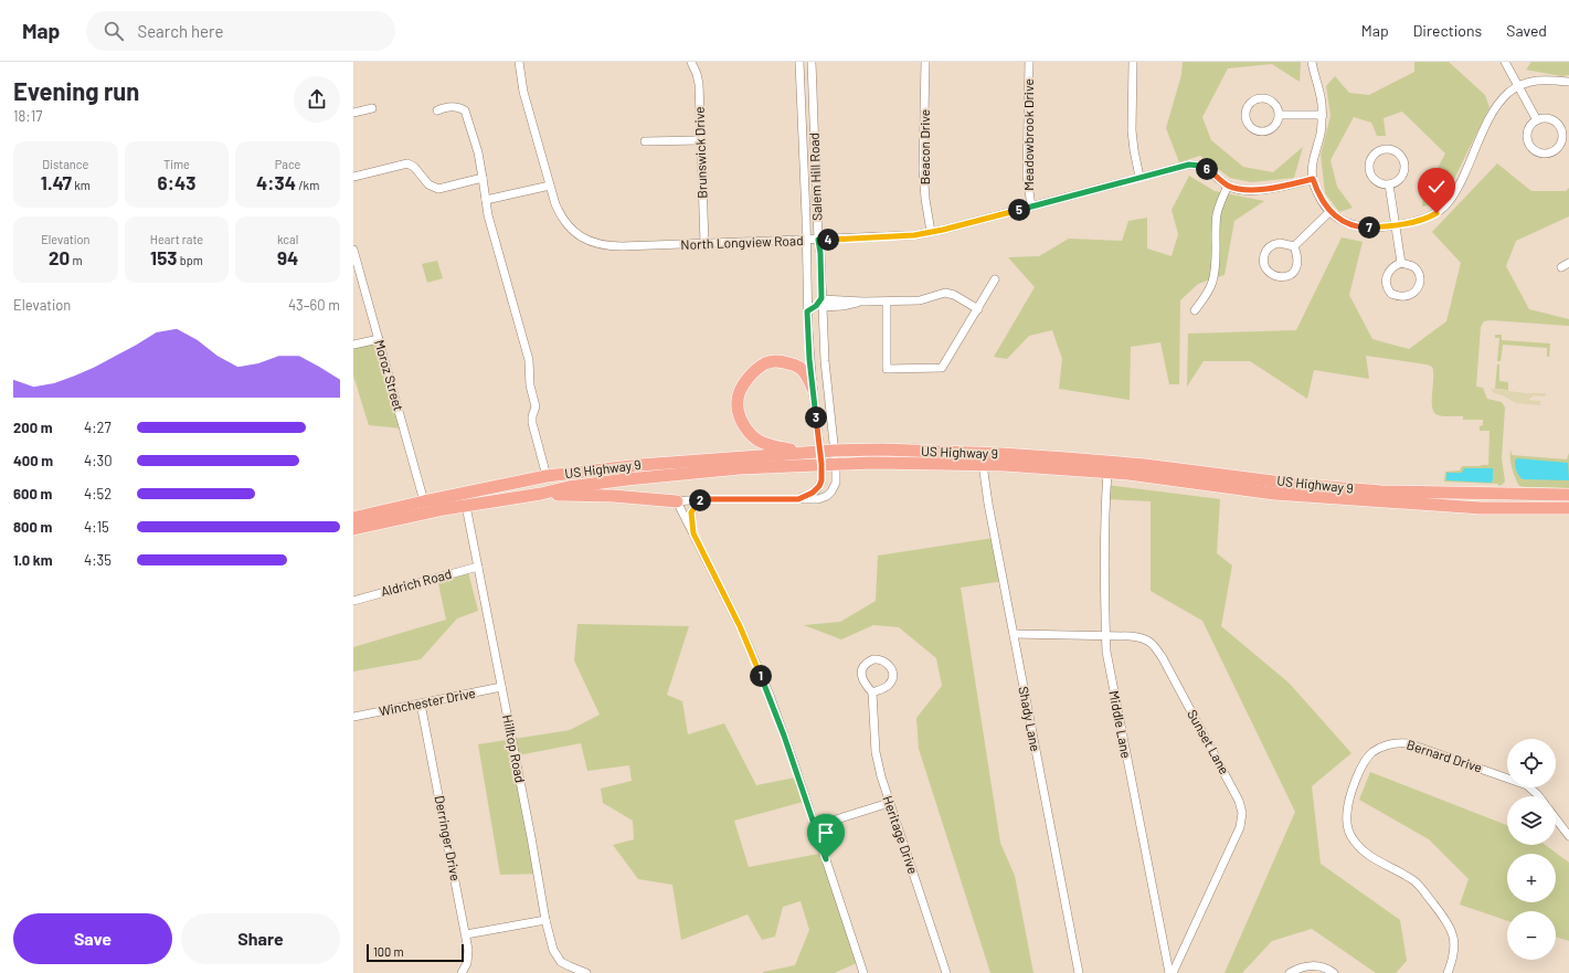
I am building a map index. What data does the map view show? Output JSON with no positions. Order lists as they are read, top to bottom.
{
  "streets": {
    "highway": ["US Highway 9"],
    "street": [
      "Meadowbrook Drive",
      "Beacon Drive",
      "Brunswick Drive",
      "Salem Hill Road",
      "North Longview Road",
      "Moroz Street",
      "Aldrich Road",
      "Winchester Drive",
      "Shady Lane",
      "Middle Lane",
      "Sunset Lane",
      "Hilltop Road",
      "Bernard Drive",
      "Heritage Drive",
      "Derringer Drive"
    ]
  },
  "crossings": [
    ["Meadowbrook Drive", "North Longview Road"],
    ["Beacon Drive", "North Longview Road"],
    ["Brunswick Drive", "North Longview Road"],
    ["Salem Hill Road", "North Longview Road"],
    ["Salem Hill Road", "US Highway 9"],
    ["Moroz Street", "US Highway 9"],
    ["US Highway 9", "Shady Lane"],
    ["US Highway 9", "Middle Lane"],
    ["US Highway 9", "Hilltop Road"],
    ["Aldrich Road", "Hilltop Road"],
    ["Winchester Drive", "Hilltop Road"],
    ["Winchester Drive", "Derringer Drive"],
    ["Shady Lane", "Sunset Lane"],
    ["Middle Lane", "Sunset Lane"]
  ],
  "scale_bar": "100 m",
  "page": {
    "header": "Map",
    "search": "Search here",
    "nav": ["Map", "Directions", "Saved"],
    "heading": ["Evening run", "18:17"],
    "stats": [
      ["Distance", "1.47 km"],
      ["Time", "6:43"],
      ["Pace", "4:34 /km"],
      ["Elevation", "20 m"],
      ["Heart rate", "153 bpm"],
      ["kcal", "94"]
    ],
    "pins": [
      "6",
      "5",
      "7",
      "4",
      "3",
      "2",
      "1"
    ],
    "chart": ["Elevation", "43–60 m"],
    "list": [
      {
        "name": "200 m",
        "note": "4:27"
      },
      {
        "name": "400 m",
        "note": "4:30"
      },
      {
        "name": "600 m",
        "note": "4:52"
      },
      {
        "name": "800 m",
        "note": "4:15"
      },
      {
        "name": "1.0 km",
        "note": "4:35"
      }
    ],
    "map_buttons": ["+", "−"],
    "buttons": ["Save", "Share"],
    "scale": "100 m"
  }
}
